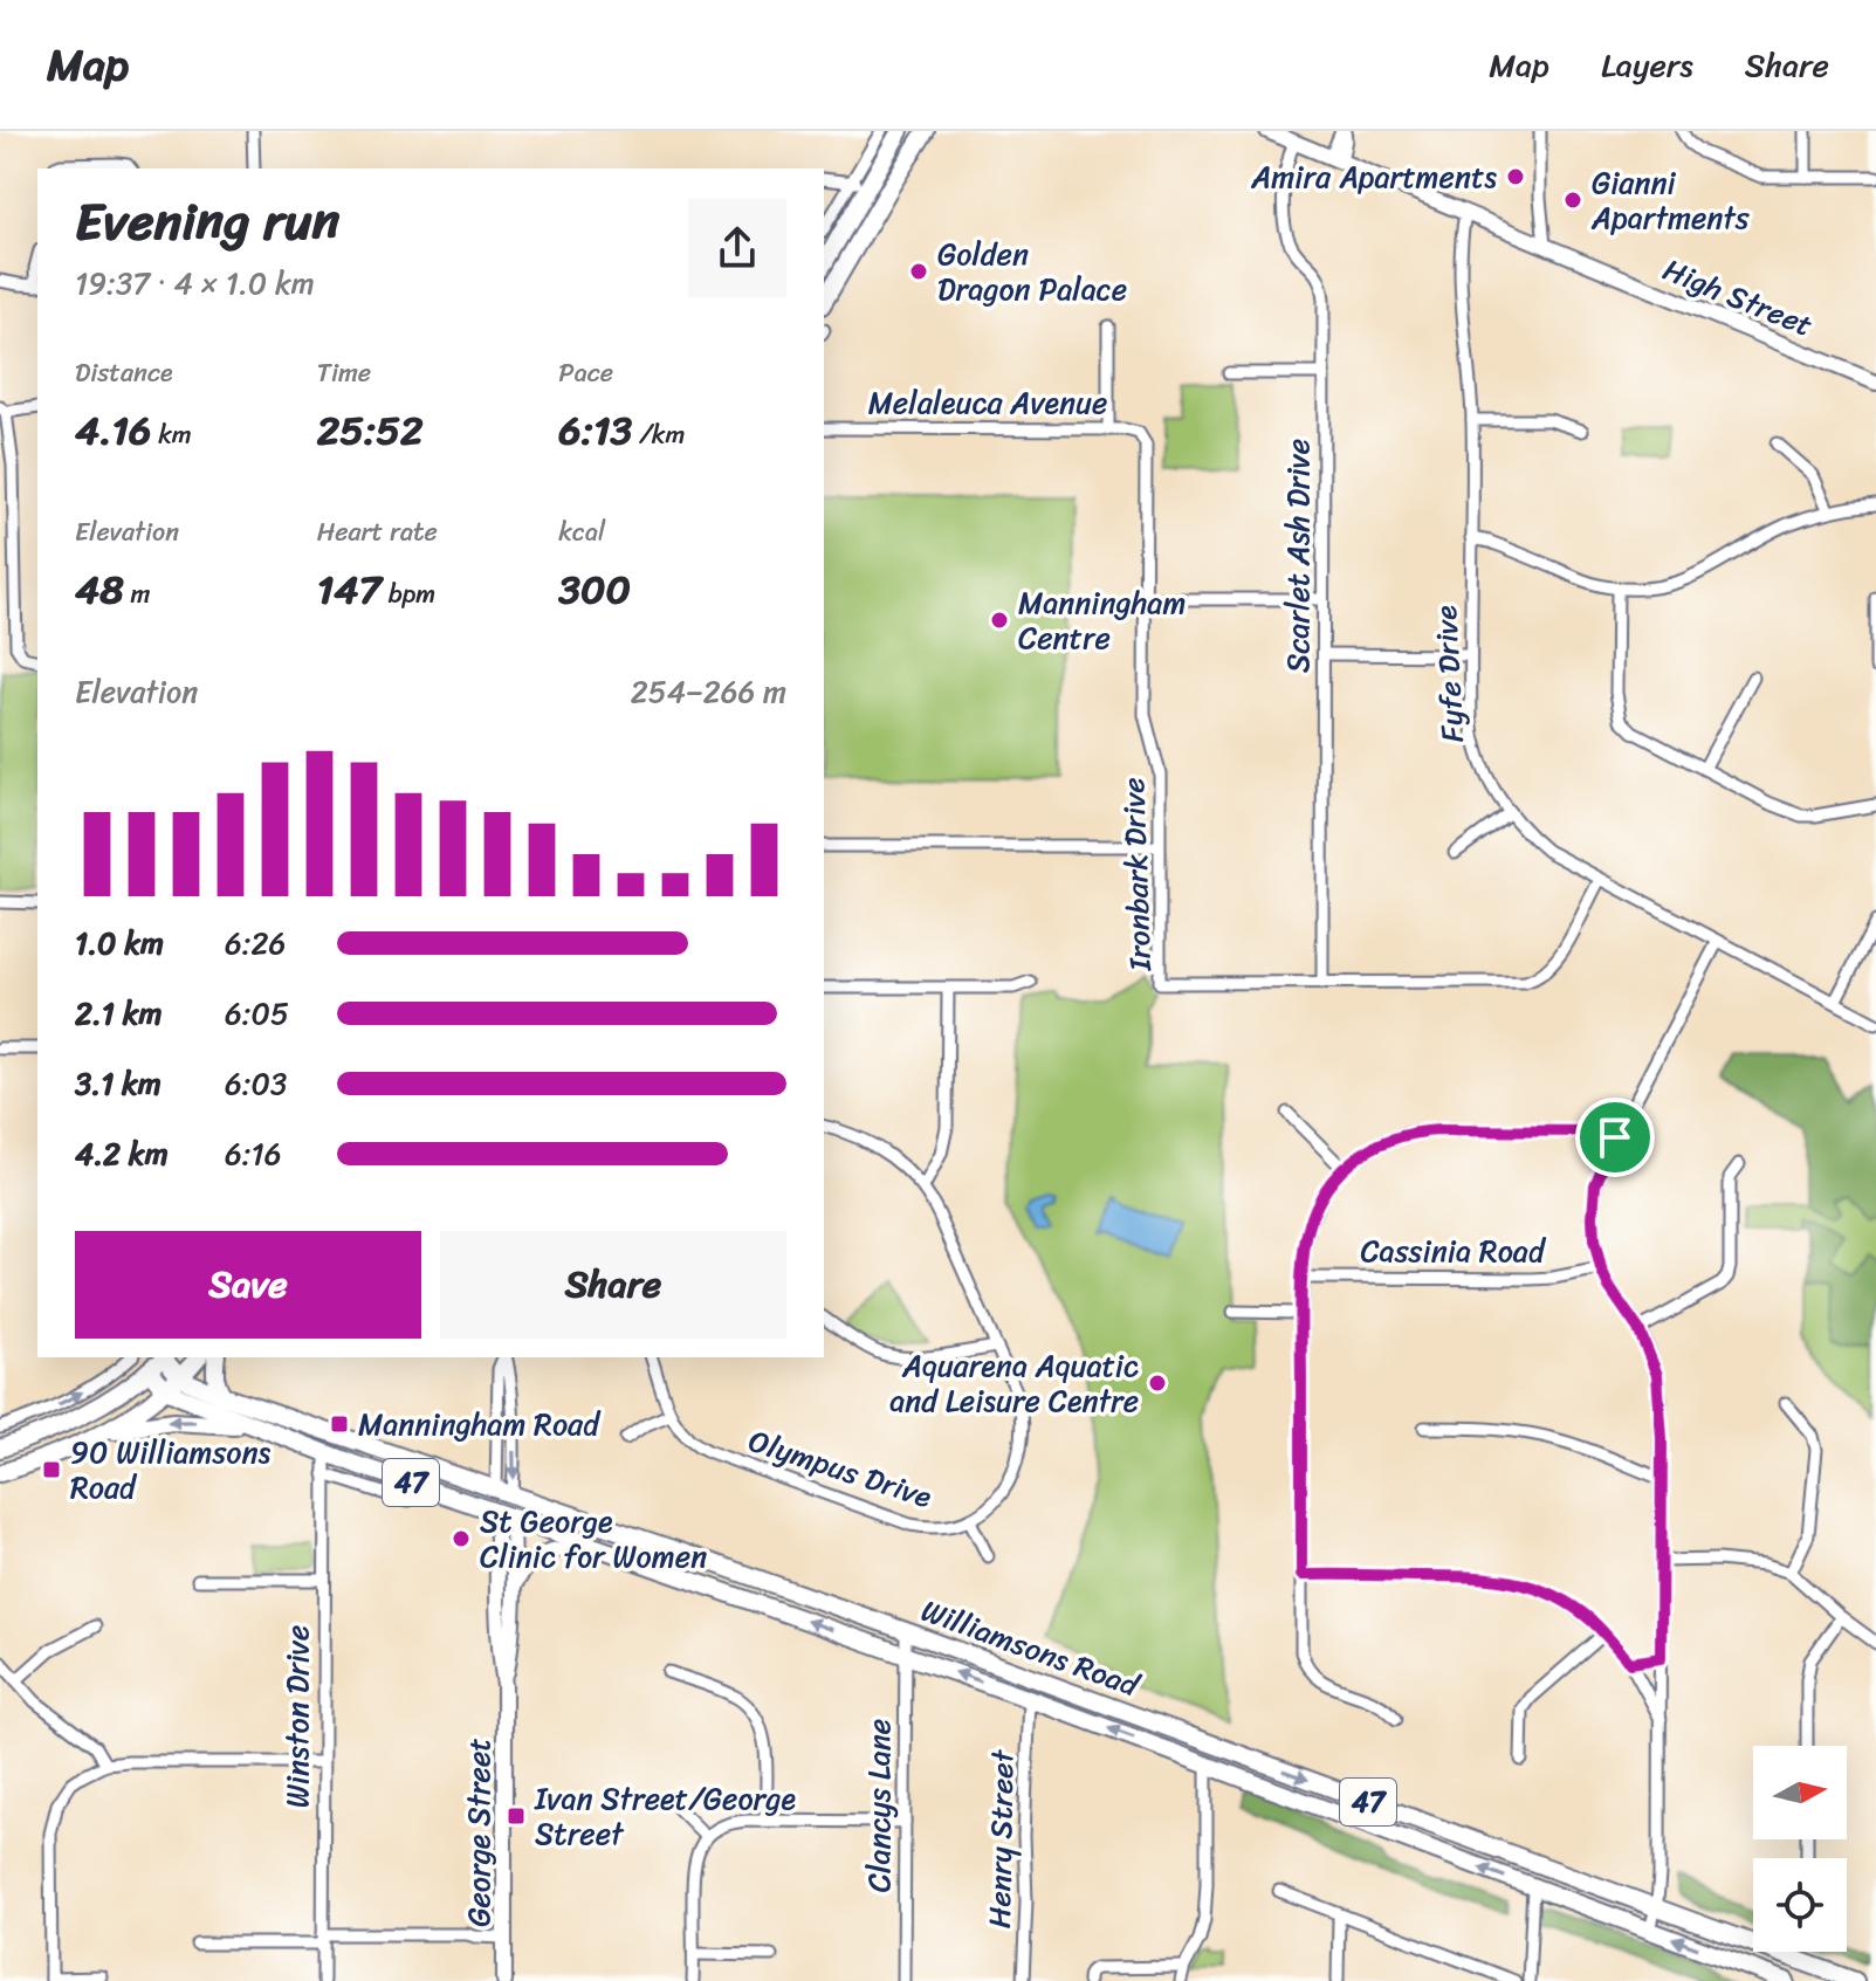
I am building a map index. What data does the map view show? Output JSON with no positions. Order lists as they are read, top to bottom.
{
  "streets": {
    "main road": [
      "High Street",
      "47",
      "Williamsons Road",
      "George Street"
    ],
    "street": [
      "Melaleuca Avenue",
      "Scarlet Ash Drive",
      "Fyfe Drive",
      "Ironbark Drive",
      "Cassinia Road",
      "Olympus Drive",
      "Winston Drive",
      "Clancys Lane",
      "Henry Street"
    ]
  },
  "crossings": [
    ["High Street", "Scarlet Ash Drive"],
    ["High Street", "Fyfe Drive"],
    ["Melaleuca Avenue", "Ironbark Drive"],
    ["Scarlet Ash Drive", "Ironbark Drive"],
    ["Fyfe Drive", "Ironbark Drive"],
    ["47", "Williamsons Road"],
    ["Williamsons Road", "Winston Drive"],
    ["Williamsons Road", "Clancys Lane"],
    ["Williamsons Road", "George Street"],
    ["Williamsons Road", "Henry Street"]
  ],
  "places": {
    "other": [
      "Amira Apartments",
      "Gianni Apartments",
      "Golden Dragon Palace",
      "Manningham Centre",
      "Aquarena Aquatic and Leisure Centre",
      "St George Clinic for Women"
    ],
    "transit": ["Manningham Road", "90 Williamsons Road", "Ivan Street/George Street"]
  },
  "north": "right",
  "page": {
    "header": "Map",
    "nav": ["Map", "Layers", "Share"],
    "heading": ["Evening run", "19:37 · 4 × 1.0 km"],
    "stats": [
      ["Distance", "4.16 km"],
      ["Time", "25:52"],
      ["Pace", "6:13 /km"],
      ["Elevation", "48 m"],
      ["Heart rate", "147 bpm"],
      ["kcal", "300"]
    ],
    "chart": ["Elevation", "254–266 m"],
    "list": [
      {
        "name": "1.0 km",
        "note": "6:26"
      },
      {
        "name": "2.1 km",
        "note": "6:05"
      },
      {
        "name": "3.1 km",
        "note": "6:03"
      },
      {
        "name": "4.2 km",
        "note": "6:16"
      }
    ],
    "buttons": ["Save", "Share"]
  }
}
